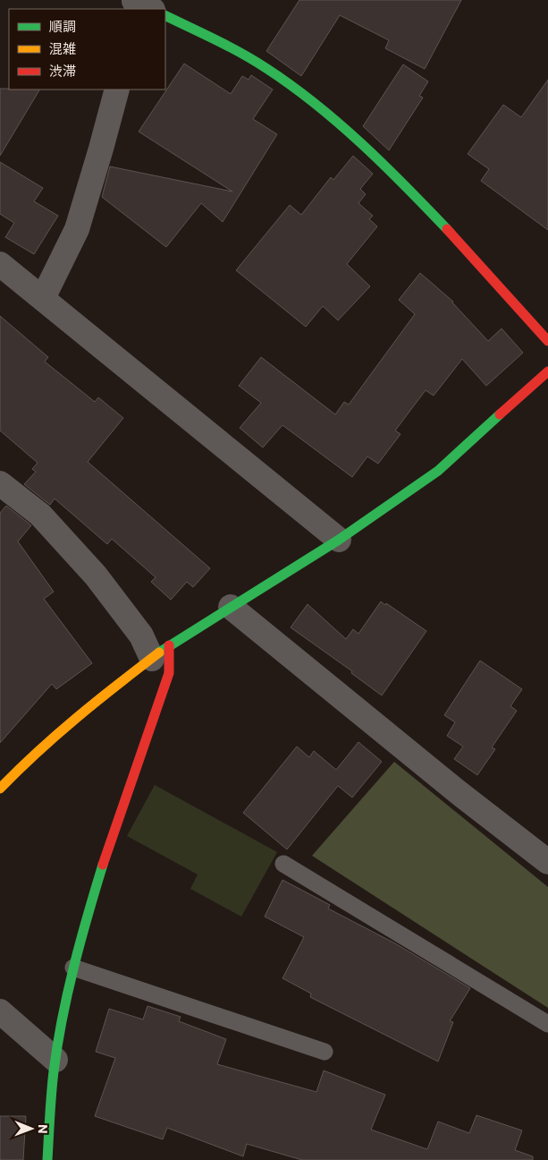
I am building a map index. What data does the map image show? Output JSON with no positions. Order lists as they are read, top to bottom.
{
  "legend": ["順調", "混雑", "渋滞"],
  "north": "right"
}
